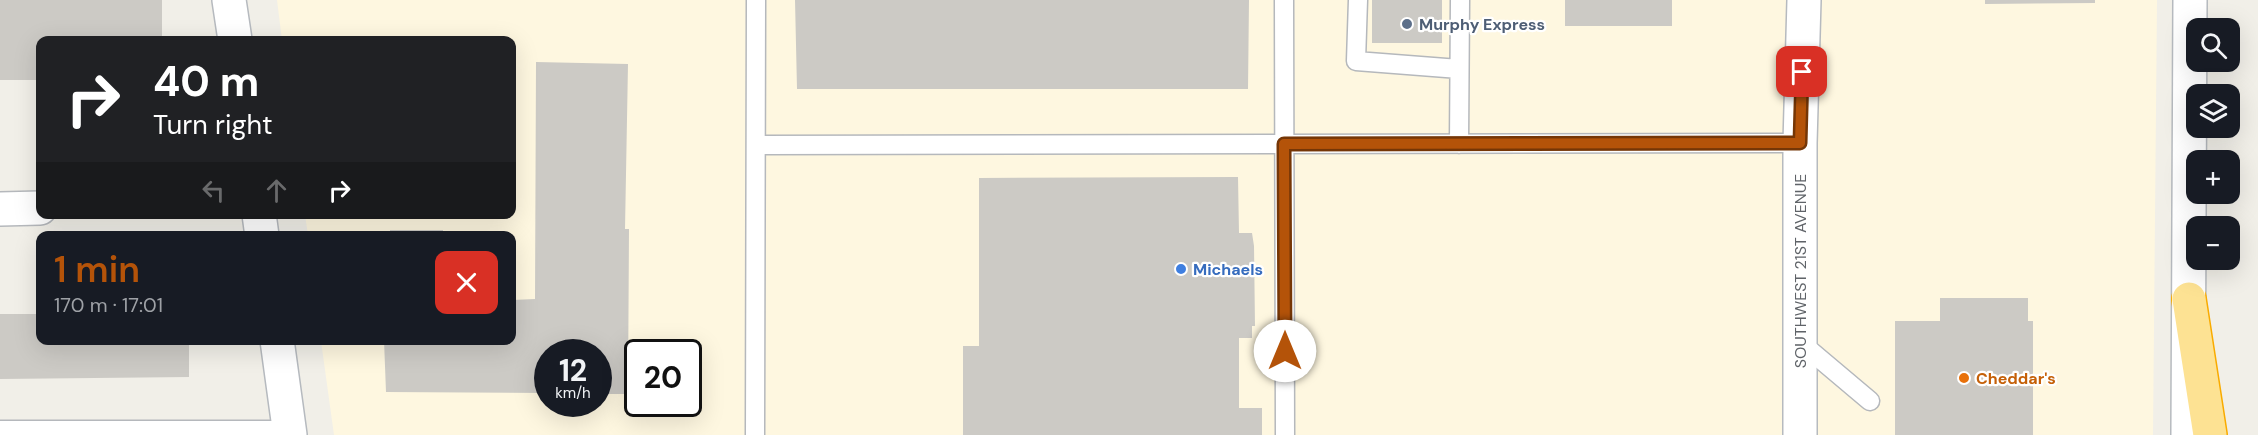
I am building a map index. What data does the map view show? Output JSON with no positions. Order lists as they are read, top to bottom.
{
  "streets": {
    "street": ["SOUTHWEST 21ST AVENUE"]
  },
  "places": ["Murphy Express", "Michaels", "Cheddar's"],
  "page": {
    "map_buttons": ["+", "−"],
    "turn": ["40 m", "Turn right"],
    "heading": ["1 min", "170 m · 17:01"],
    "speed": "12 km/h",
    "limit": "20"
  }
}
